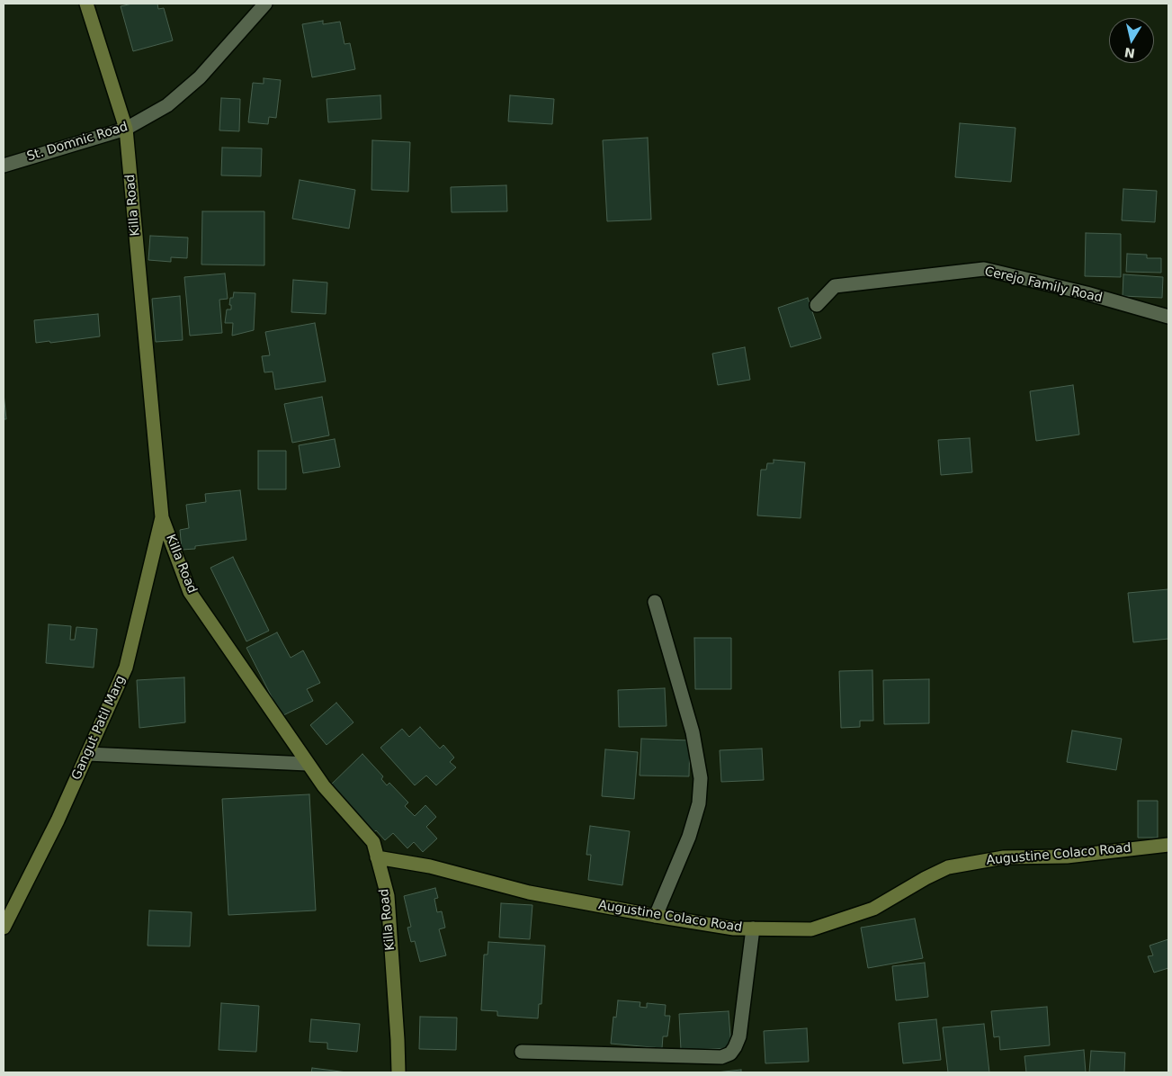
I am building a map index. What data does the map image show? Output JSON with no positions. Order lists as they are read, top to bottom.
{
  "streets": {
    "street": [
      "St. Domnic Road",
      "Killa Road",
      "Cerejo Family Road",
      "Gangut Patil Marg",
      "Augustine Colaco Road"
    ]
  },
  "crossings": [
    ["St. Domnic Road", "Killa Road"],
    ["Killa Road", "Gangut Patil Marg"],
    ["Killa Road", "Augustine Colaco Road"]
  ],
  "north": "bottom"
}
